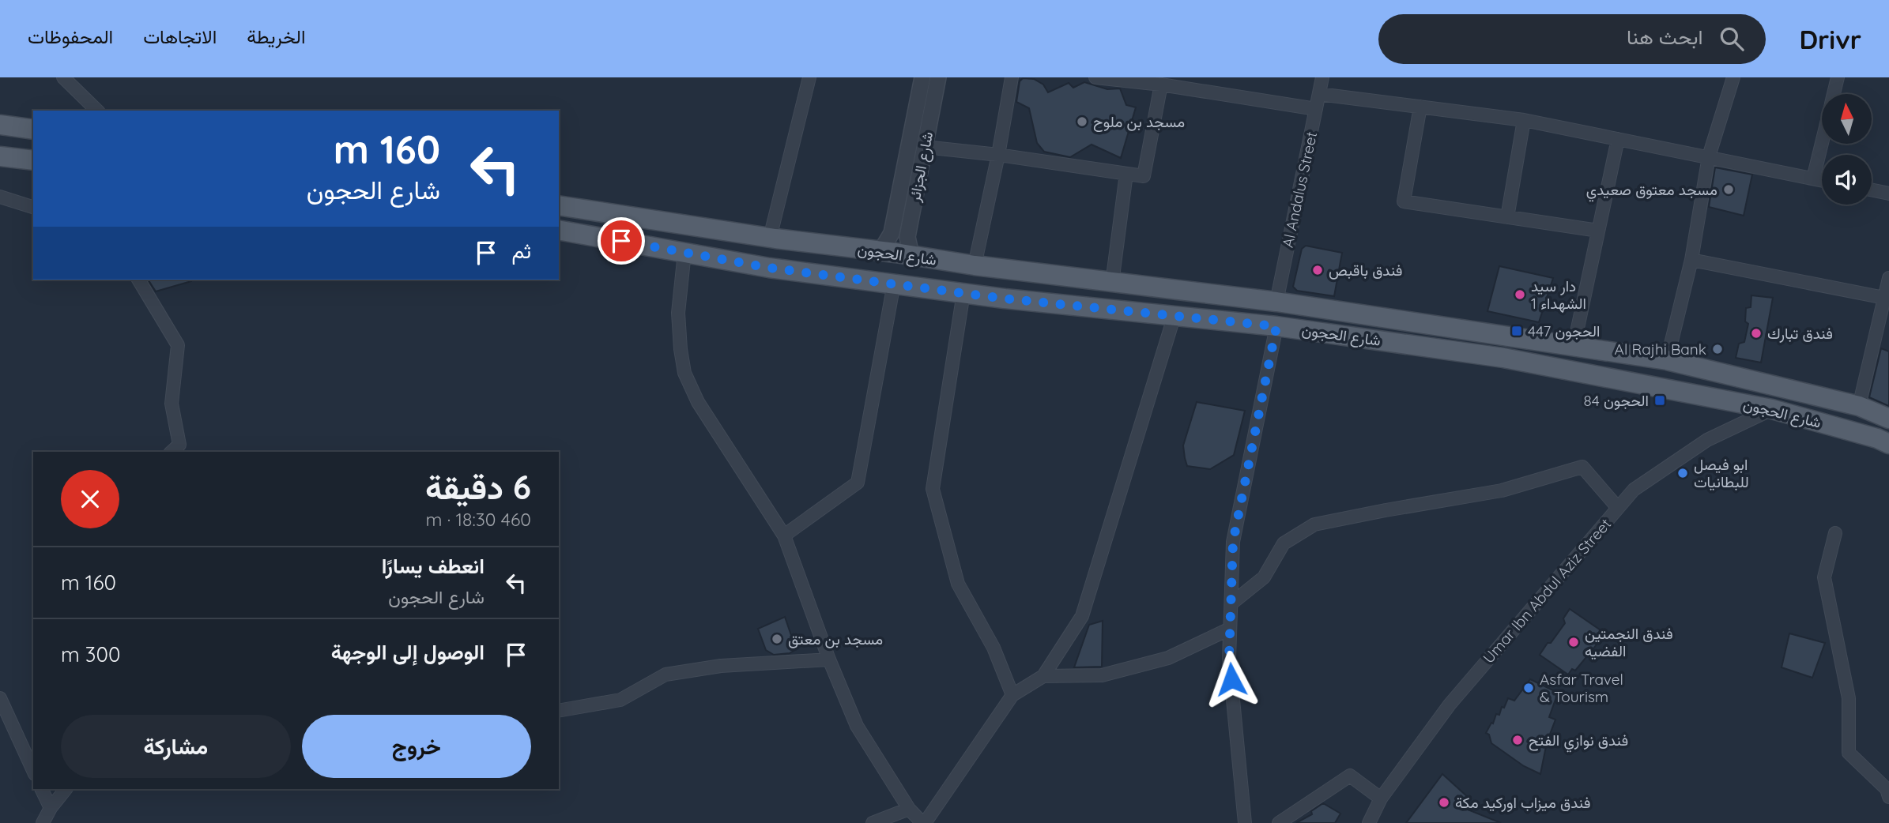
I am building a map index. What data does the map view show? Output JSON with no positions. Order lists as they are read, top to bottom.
{
  "streets": {
    "main road": ["شارع الحجون"],
    "street": ["شارع الجزائر", "Al Andalus Street", "Umar Ibn Abdul Aziz Street"]
  },
  "crossings": [
    ["شارع الجزائر", "شارع الحجون"],
    ["Al Andalus Street", "شارع الحجون"],
    ["شارع الحجون", "Umar Ibn Abdul Aziz Street"]
  ],
  "places": {
    "other": [
      "مسجد بن ملوح",
      "مسجد معتوق صعيدي",
      "فندق باقبص",
      "دار سيد الشهداء 1",
      "فندق تبارك",
      "Al Rajhi Bank",
      "ابو فيصل للبطانيات",
      "مسجد بن معتق",
      "فندق النجمتين الفضيه",
      "Asfar Travel & Tourism",
      "فندق نوازي الفتح",
      "فندق ميزاب اوركيد مكة"
    ],
    "transit": ["الحجون 447", "الحجون 84"]
  },
  "north": "top",
  "page": {
    "header": "Drivr",
    "search": "ابحث هنا",
    "nav": ["الخريطة", "الاتجاهات", "المحفوظات"],
    "turn": ["160 m", "شارع الحجون"],
    "then": "ثم",
    "heading": ["6 دقيقة", "460 m · 18:30"],
    "list": [
      {
        "name": "انعطف يسارًا",
        "note": "شارع الحجون",
        "value": "160 m"
      },
      {
        "name": "الوصول إلى الوجهة",
        "value": "300 m"
      }
    ],
    "buttons": ["خروج", "مشاركة"]
  }
}
